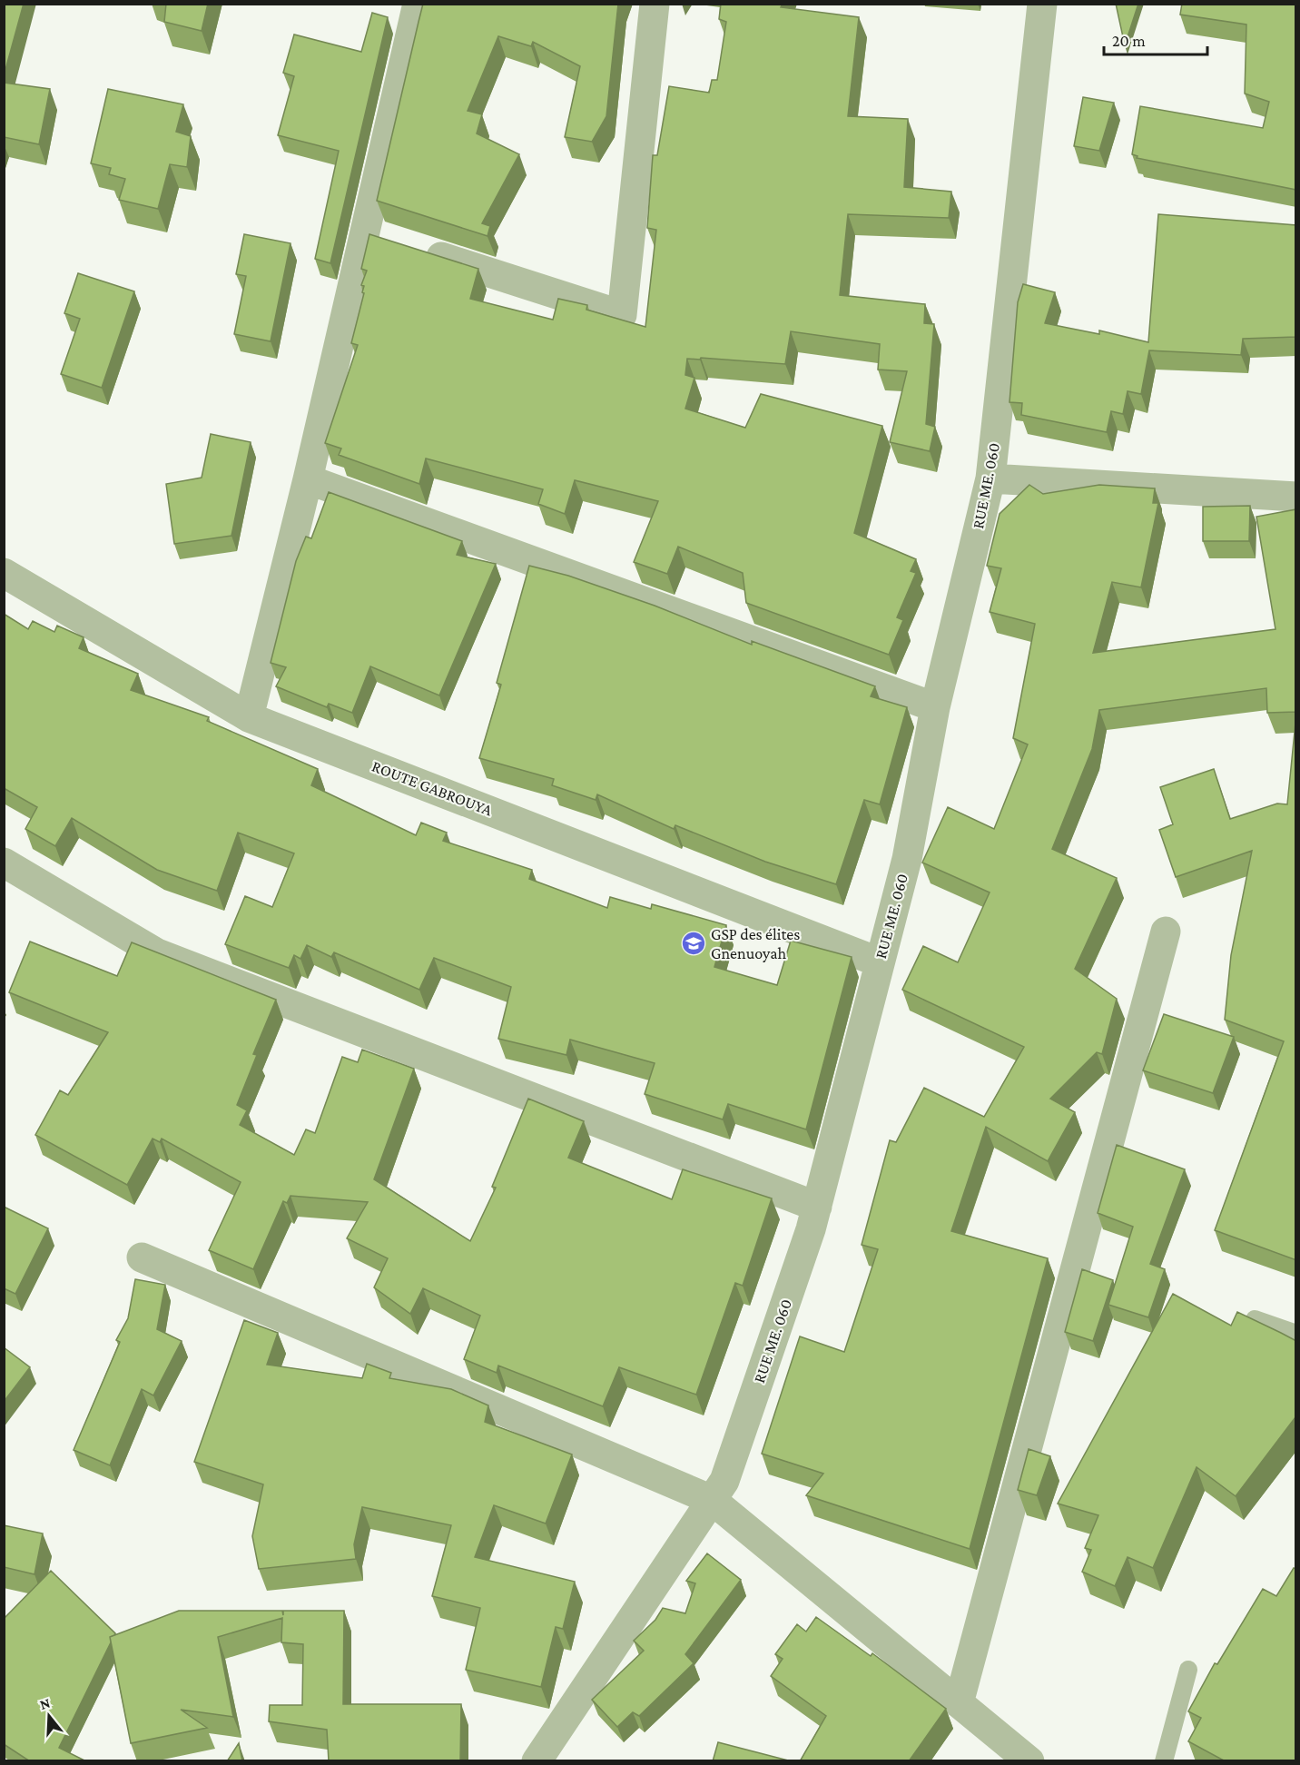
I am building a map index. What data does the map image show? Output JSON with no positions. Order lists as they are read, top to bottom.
{
  "streets": {
    "street": ["RUE ME. 060", "ROUTE GABROUYA"]
  },
  "crossings": [
    ["RUE ME. 060", "ROUTE GABROUYA"]
  ],
  "places": {
    "school or university": ["GSP des élites Gnenuoyah"]
  },
  "scale_bar": "20 m",
  "north": "top"
}
